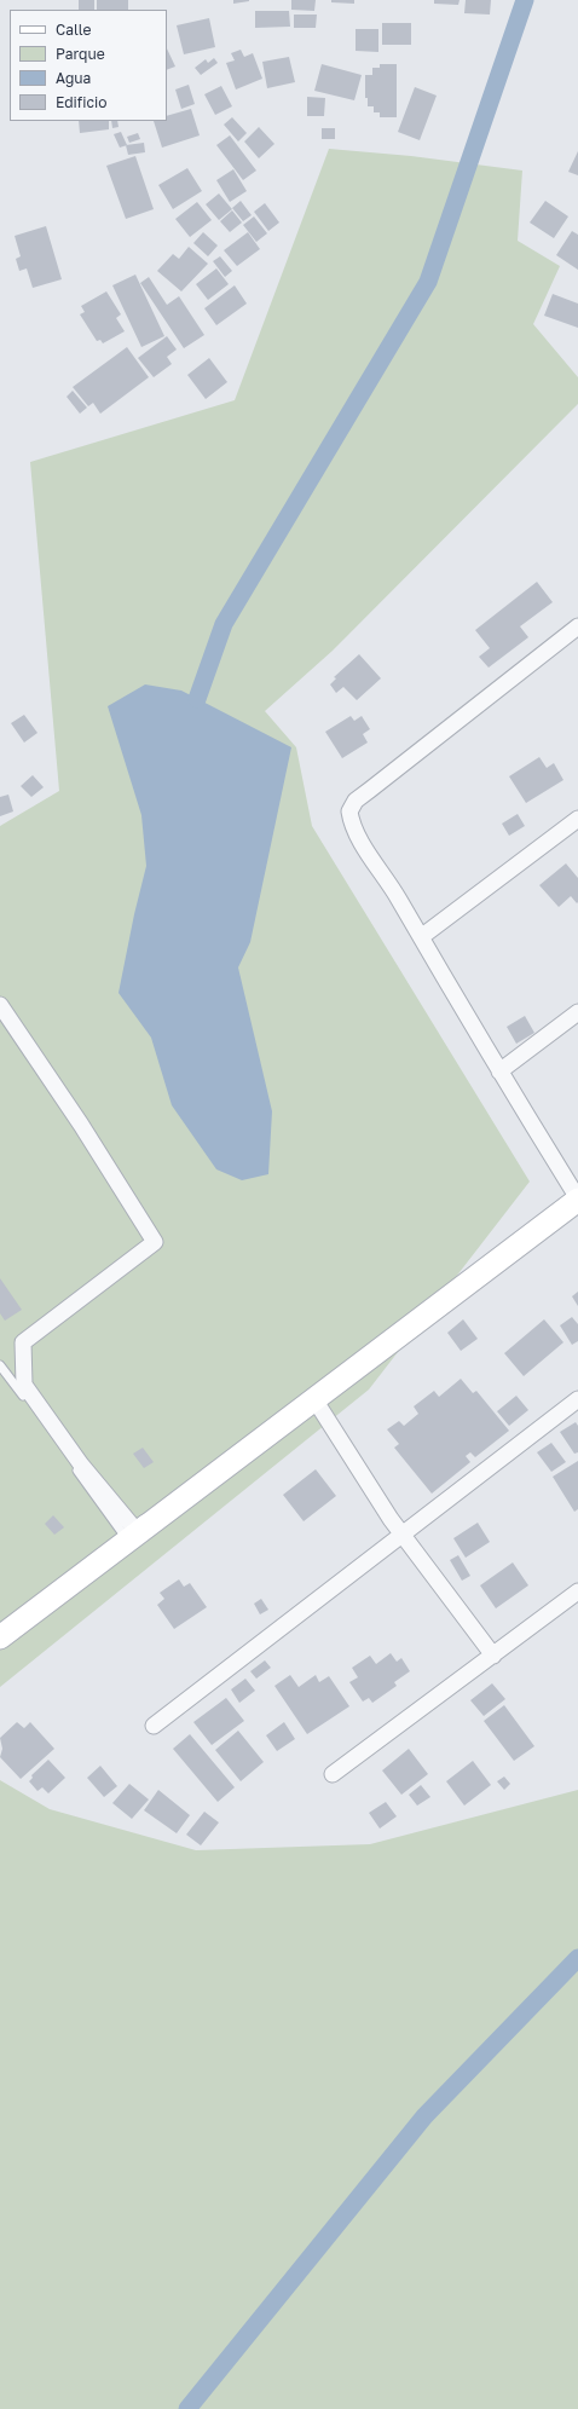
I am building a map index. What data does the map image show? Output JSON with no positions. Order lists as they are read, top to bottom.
{
  "legend": [
    "Calle",
    "Parque",
    "Agua",
    "Edificio"
  ]
}
